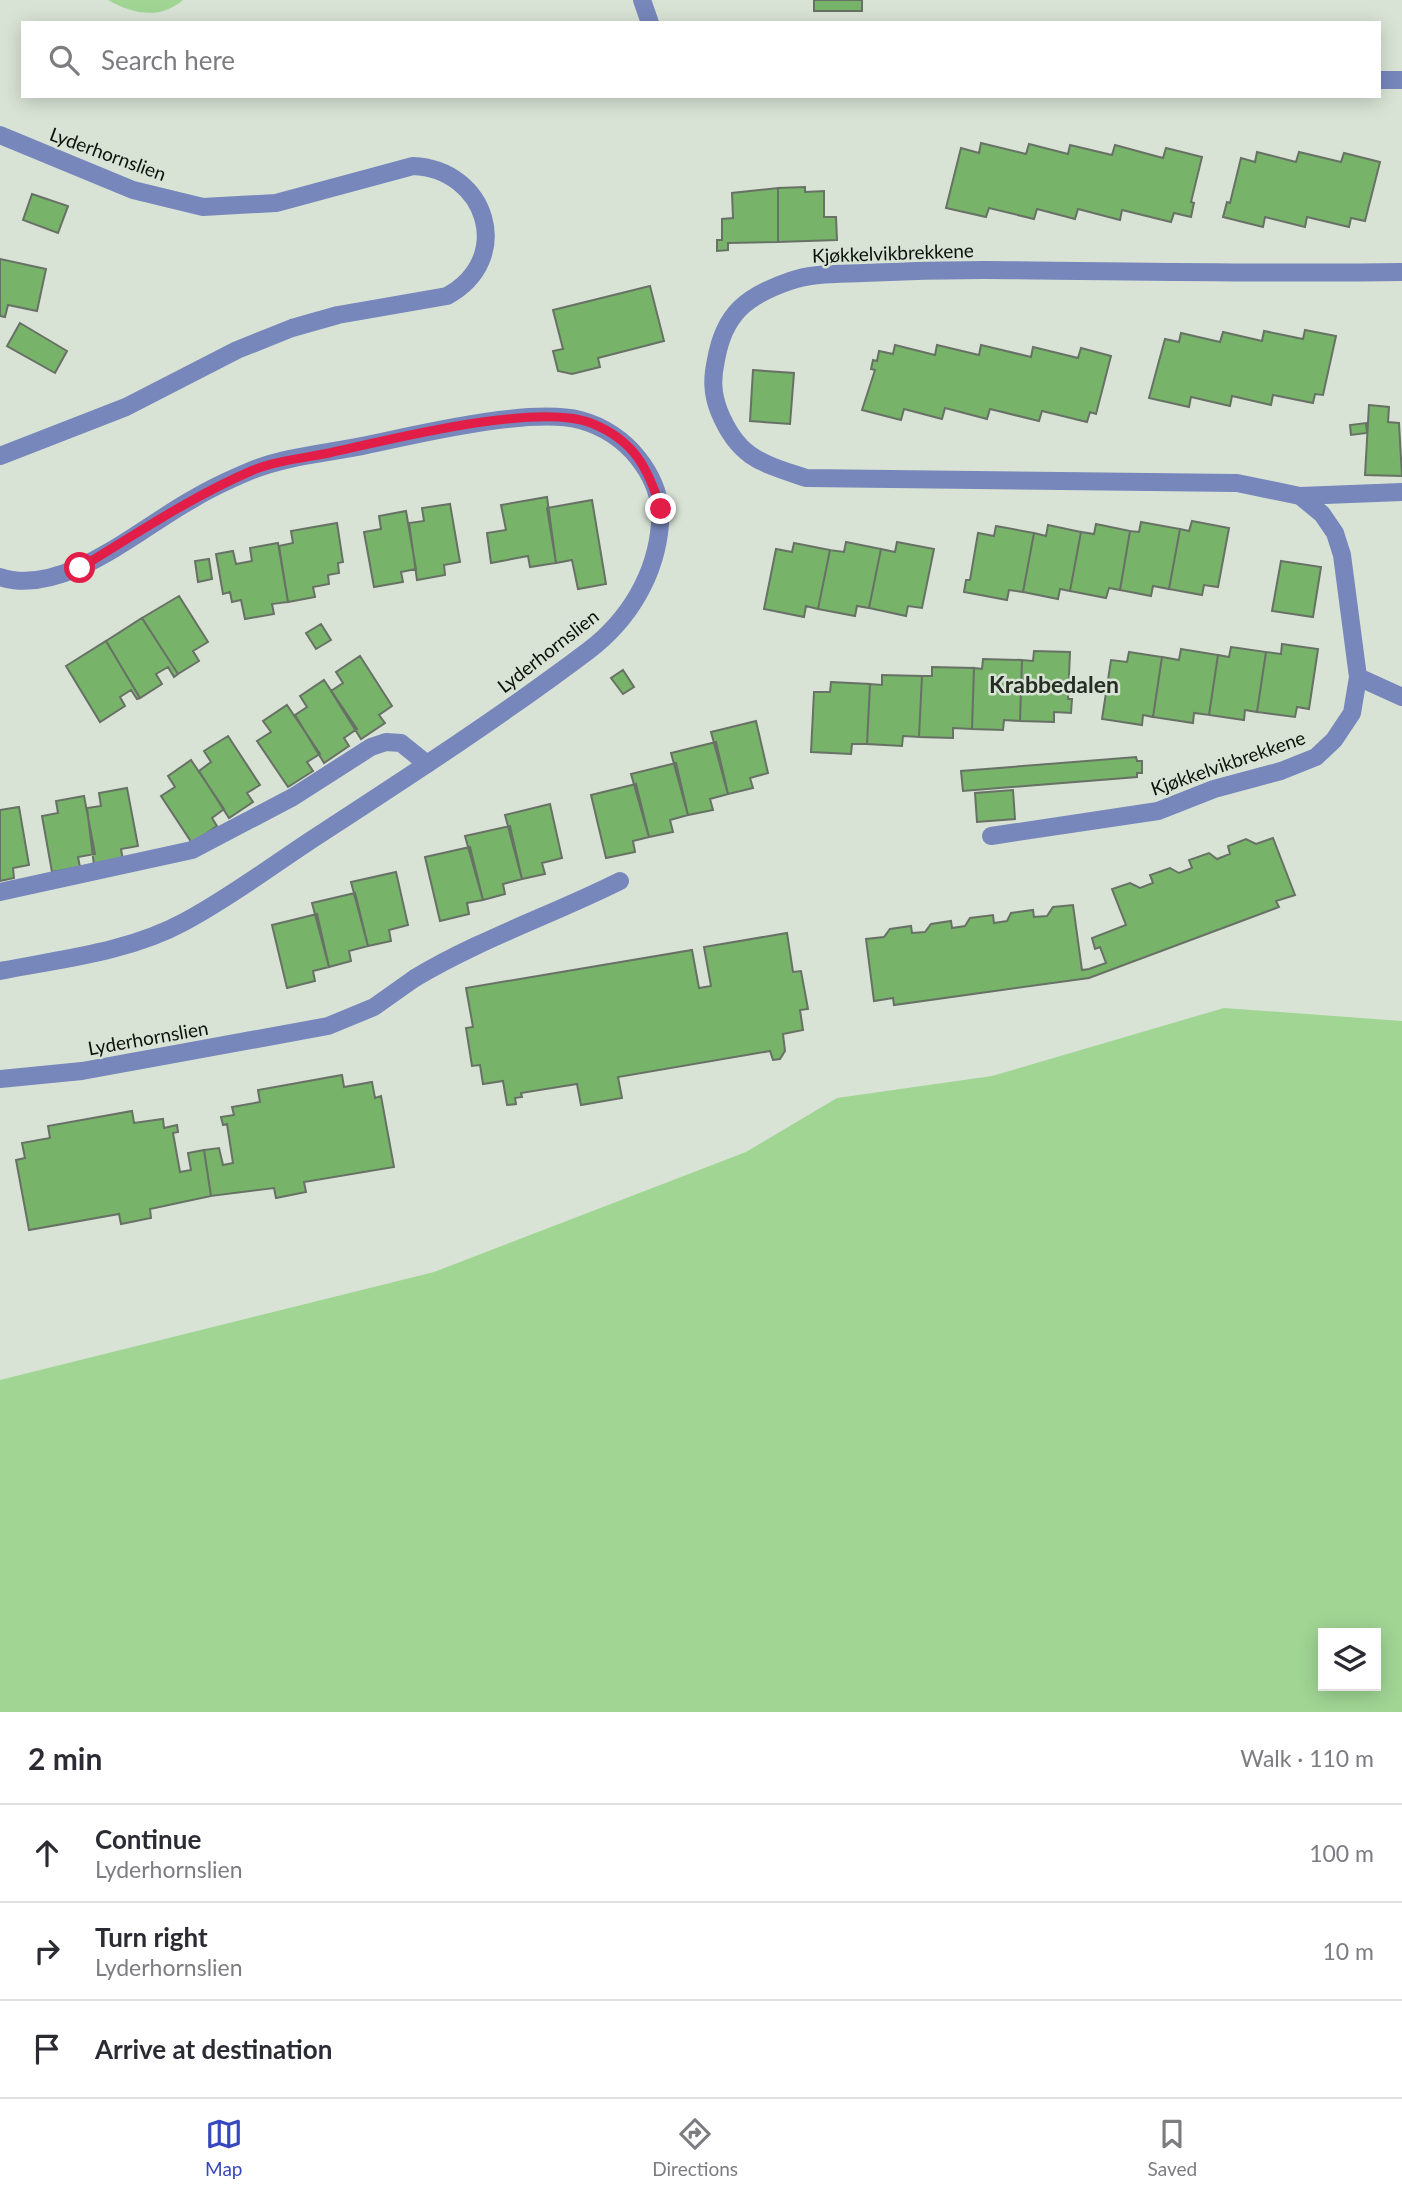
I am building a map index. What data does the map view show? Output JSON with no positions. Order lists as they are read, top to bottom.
{
  "streets": {
    "street": ["Lyderhornslien", "Kjøkkelvikbrekkene"]
  },
  "districts": ["Krabbedalen"],
  "page": {
    "search": "Search here",
    "heading": ["2 min", "Walk · 110 m"],
    "list": [
      ["Continue", "Lyderhornslien", "100 m"],
      ["Turn right", "Lyderhornslien", "10 m"],
      "Arrive at destination"
    ],
    "nav": ["Map", "Directions", "Saved"]
  }
}
